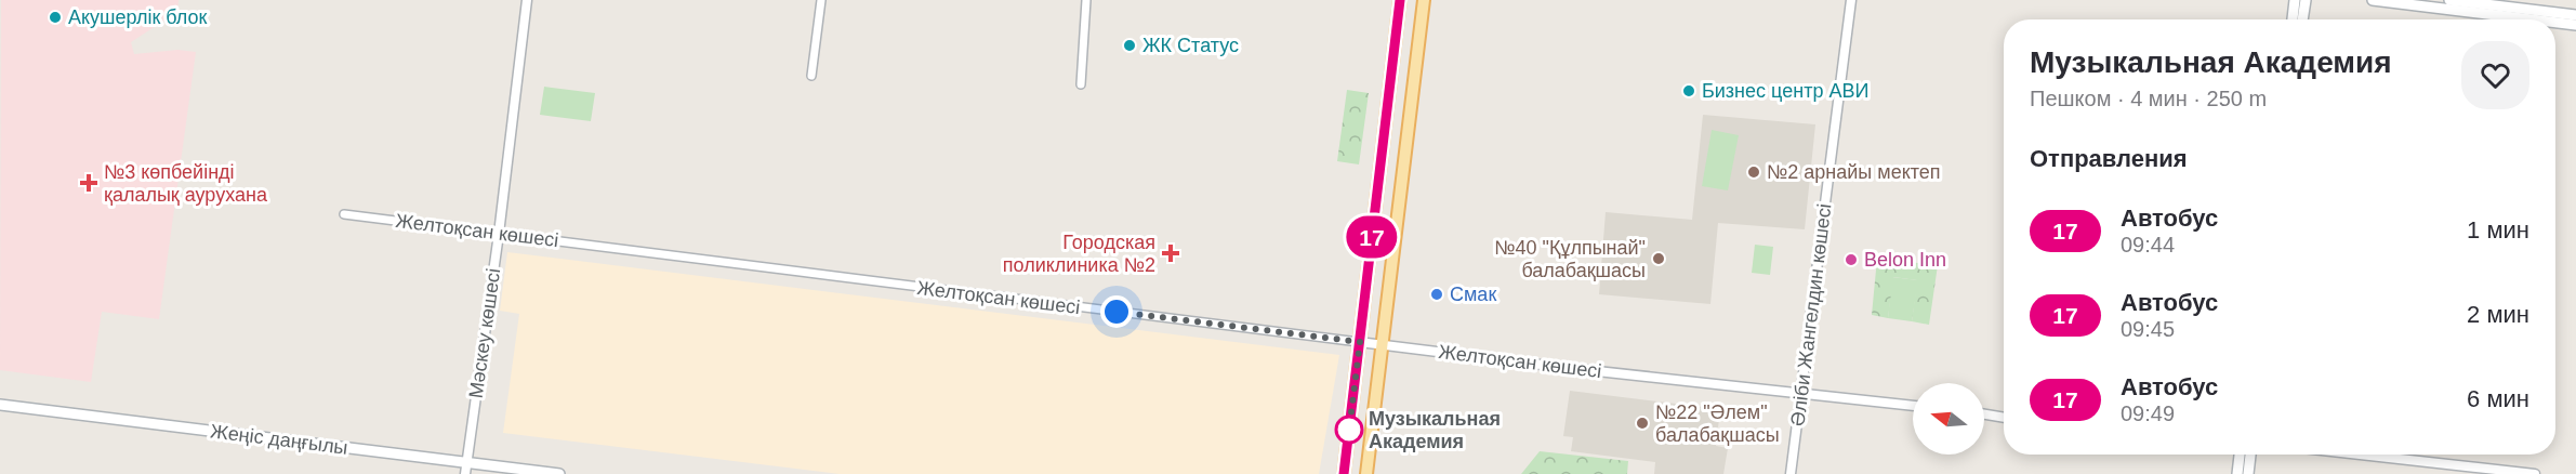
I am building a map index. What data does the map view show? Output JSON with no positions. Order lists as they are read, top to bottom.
{
  "streets": {
    "main road": ["Жеңіс даңғылы"],
    "street": ["Желтоқсан көшесі", "Әліби Жангелдин көшесі", "Мәскеу көшесі"]
  },
  "crossings": [
    ["Желтоқсан көшесі", "Әліби Жангелдин көшесі"],
    ["Желтоқсан көшесі", "Мәскеу көшесі"],
    ["Мәскеу көшесі", "Жеңіс даңғылы"]
  ],
  "places": {
    "other": [
      "Акушерлік блок",
      "ЖК Статус",
      "Бизнес центр АВИ",
      "№2 арнайы мектеп",
      "№40 \"Құлпынай\" балабақшасы",
      "Belon Inn",
      "Смак",
      "№22 \"Әлем\" балабақшасы",
      "Музыкальная Академия"
    ],
    "health": ["№3 көпбейінді қалалық аурухана", "Городская поликлиника №2"]
  },
  "lines": ["bus line 17"],
  "north": "left",
  "page": {
    "on_map": "17",
    "heading": [
      ["Музыкальная Академия", "Пешком · 4 мин · 250 m"],
      "Отправления"
    ],
    "list": [
      {
        "mark": "17",
        "name": "Автобус",
        "note": "09:44",
        "value": "1 мин"
      },
      {
        "mark": "17",
        "name": "Автобус",
        "note": "09:45",
        "value": "2 мин"
      },
      {
        "mark": "17",
        "name": "Автобус",
        "note": "09:49",
        "value": "6 мин"
      }
    ]
  }
}
